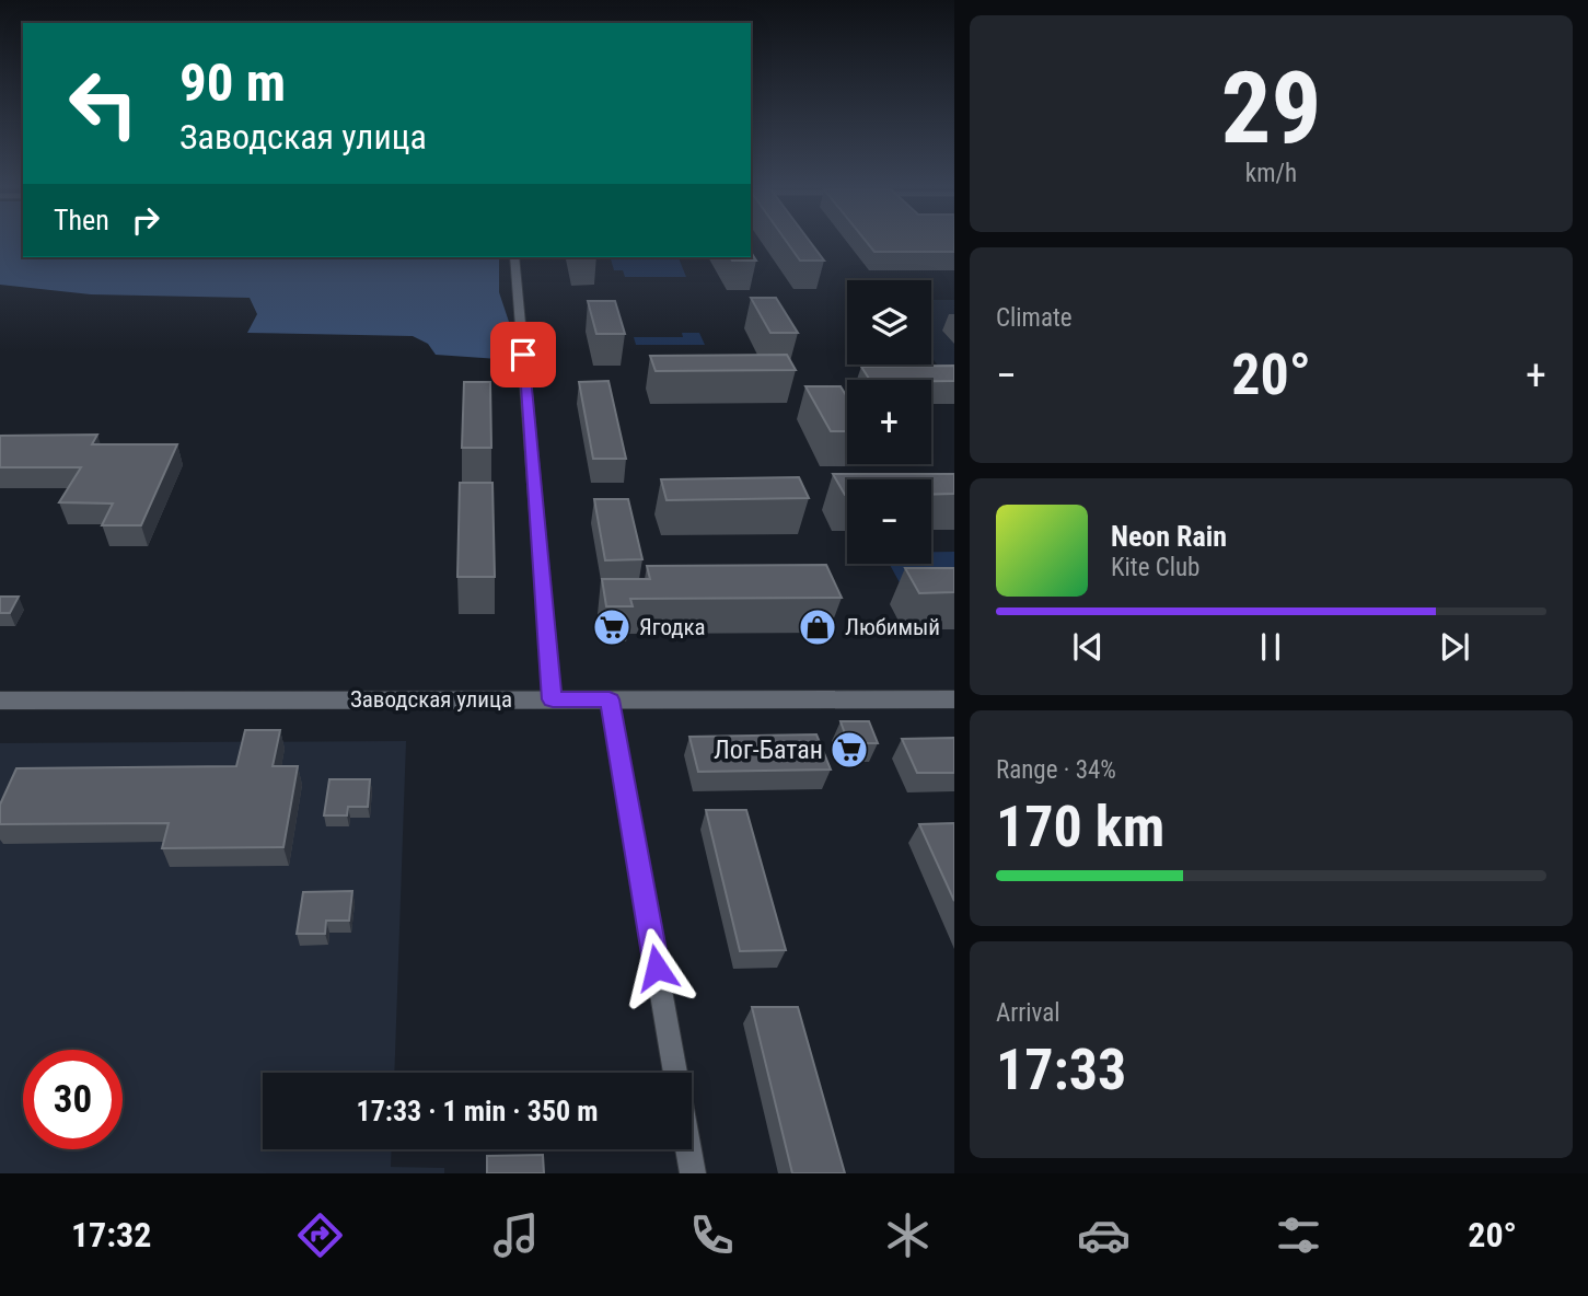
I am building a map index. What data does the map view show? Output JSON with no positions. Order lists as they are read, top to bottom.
{
  "streets": {
    "street": ["Заводская улица"]
  },
  "places": {
    "supermarket": ["Ягодка", "Лог-Батан"],
    "shop": ["Любимый"]
  },
  "page": {
    "tile": [
      ["29", "km/h"],
      "Climate",
      ["Range · 34%", "170 km"],
      ["Arrival", "17:33"]
    ],
    "turn": ["90 m", "Заводская улица"],
    "then": "Then",
    "map_buttons": ["+", "−"],
    "heat": ["−", "20°", "+"],
    "song": ["Neon Rain", "Kite Club"],
    "limit": "30",
    "trip": "17:33 · 1 min · 350 m",
    "tabs": ["17:32", "20°"]
  }
}
